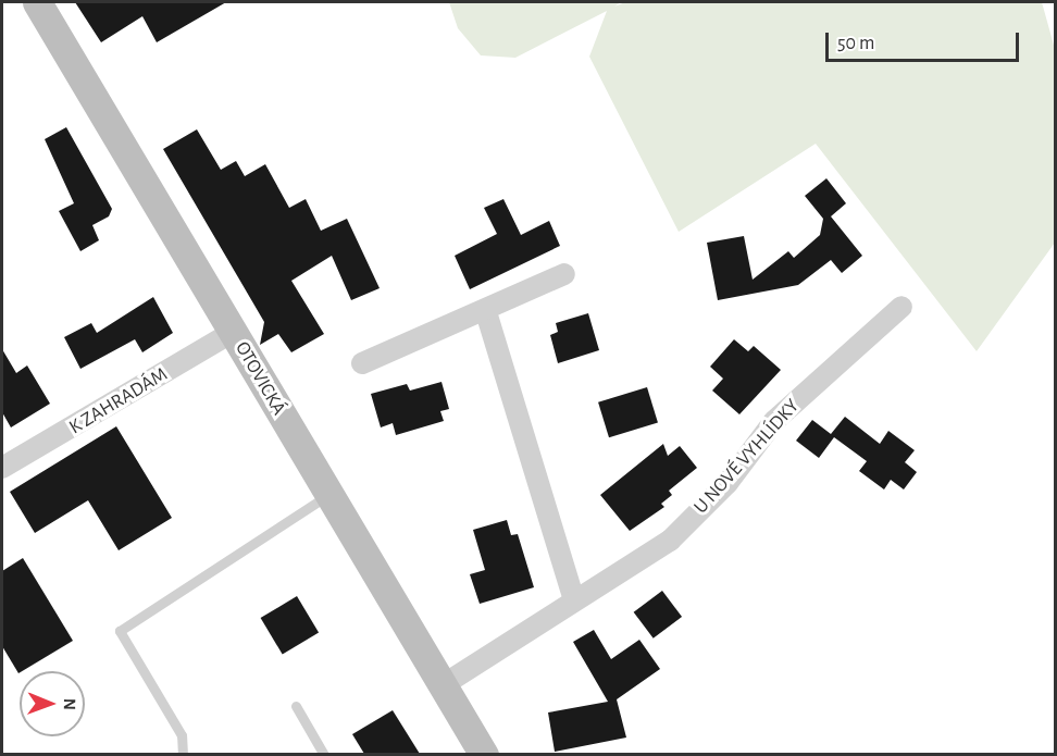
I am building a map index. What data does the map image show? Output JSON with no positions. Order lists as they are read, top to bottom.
{
  "streets": {
    "street": ["OTOVICKÁ", "K ZAHRADÁM", "U NOVÉ VYHLÍDKY"]
  },
  "crossings": [
    ["OTOVICKÁ", "K ZAHRADÁM"],
    ["OTOVICKÁ", "U NOVÉ VYHLÍDKY"]
  ],
  "scale_bar": "50 m",
  "north": "right"
}
